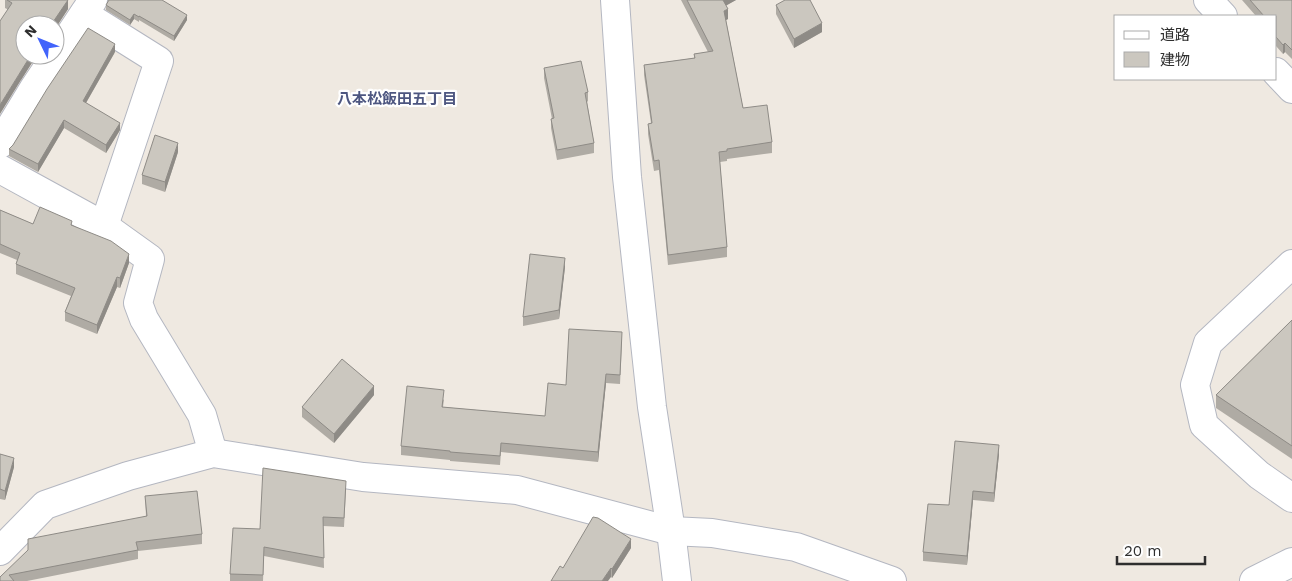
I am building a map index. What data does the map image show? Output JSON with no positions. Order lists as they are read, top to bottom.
{
  "districts": ["八本松飯田五丁目"],
  "legend": ["道路", "建物"],
  "scale_bar": "20 m",
  "north": "top left"
}
